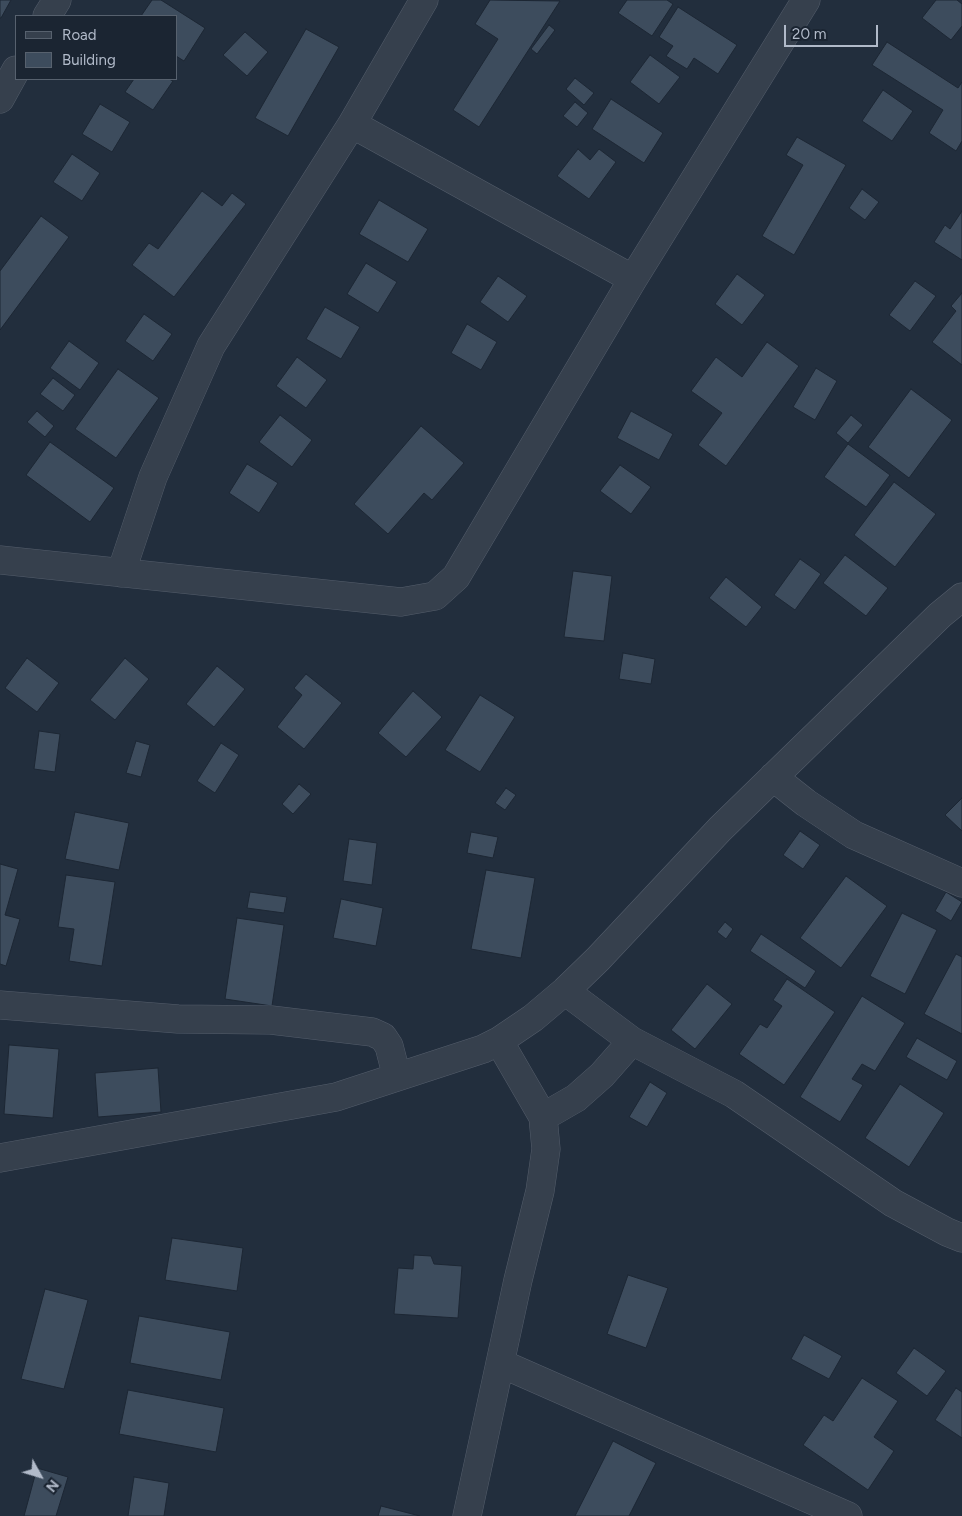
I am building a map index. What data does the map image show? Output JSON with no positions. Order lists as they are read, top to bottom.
{
  "legend": ["Road", "Building"],
  "scale_bar": "20 m",
  "north": "bottom right"
}
